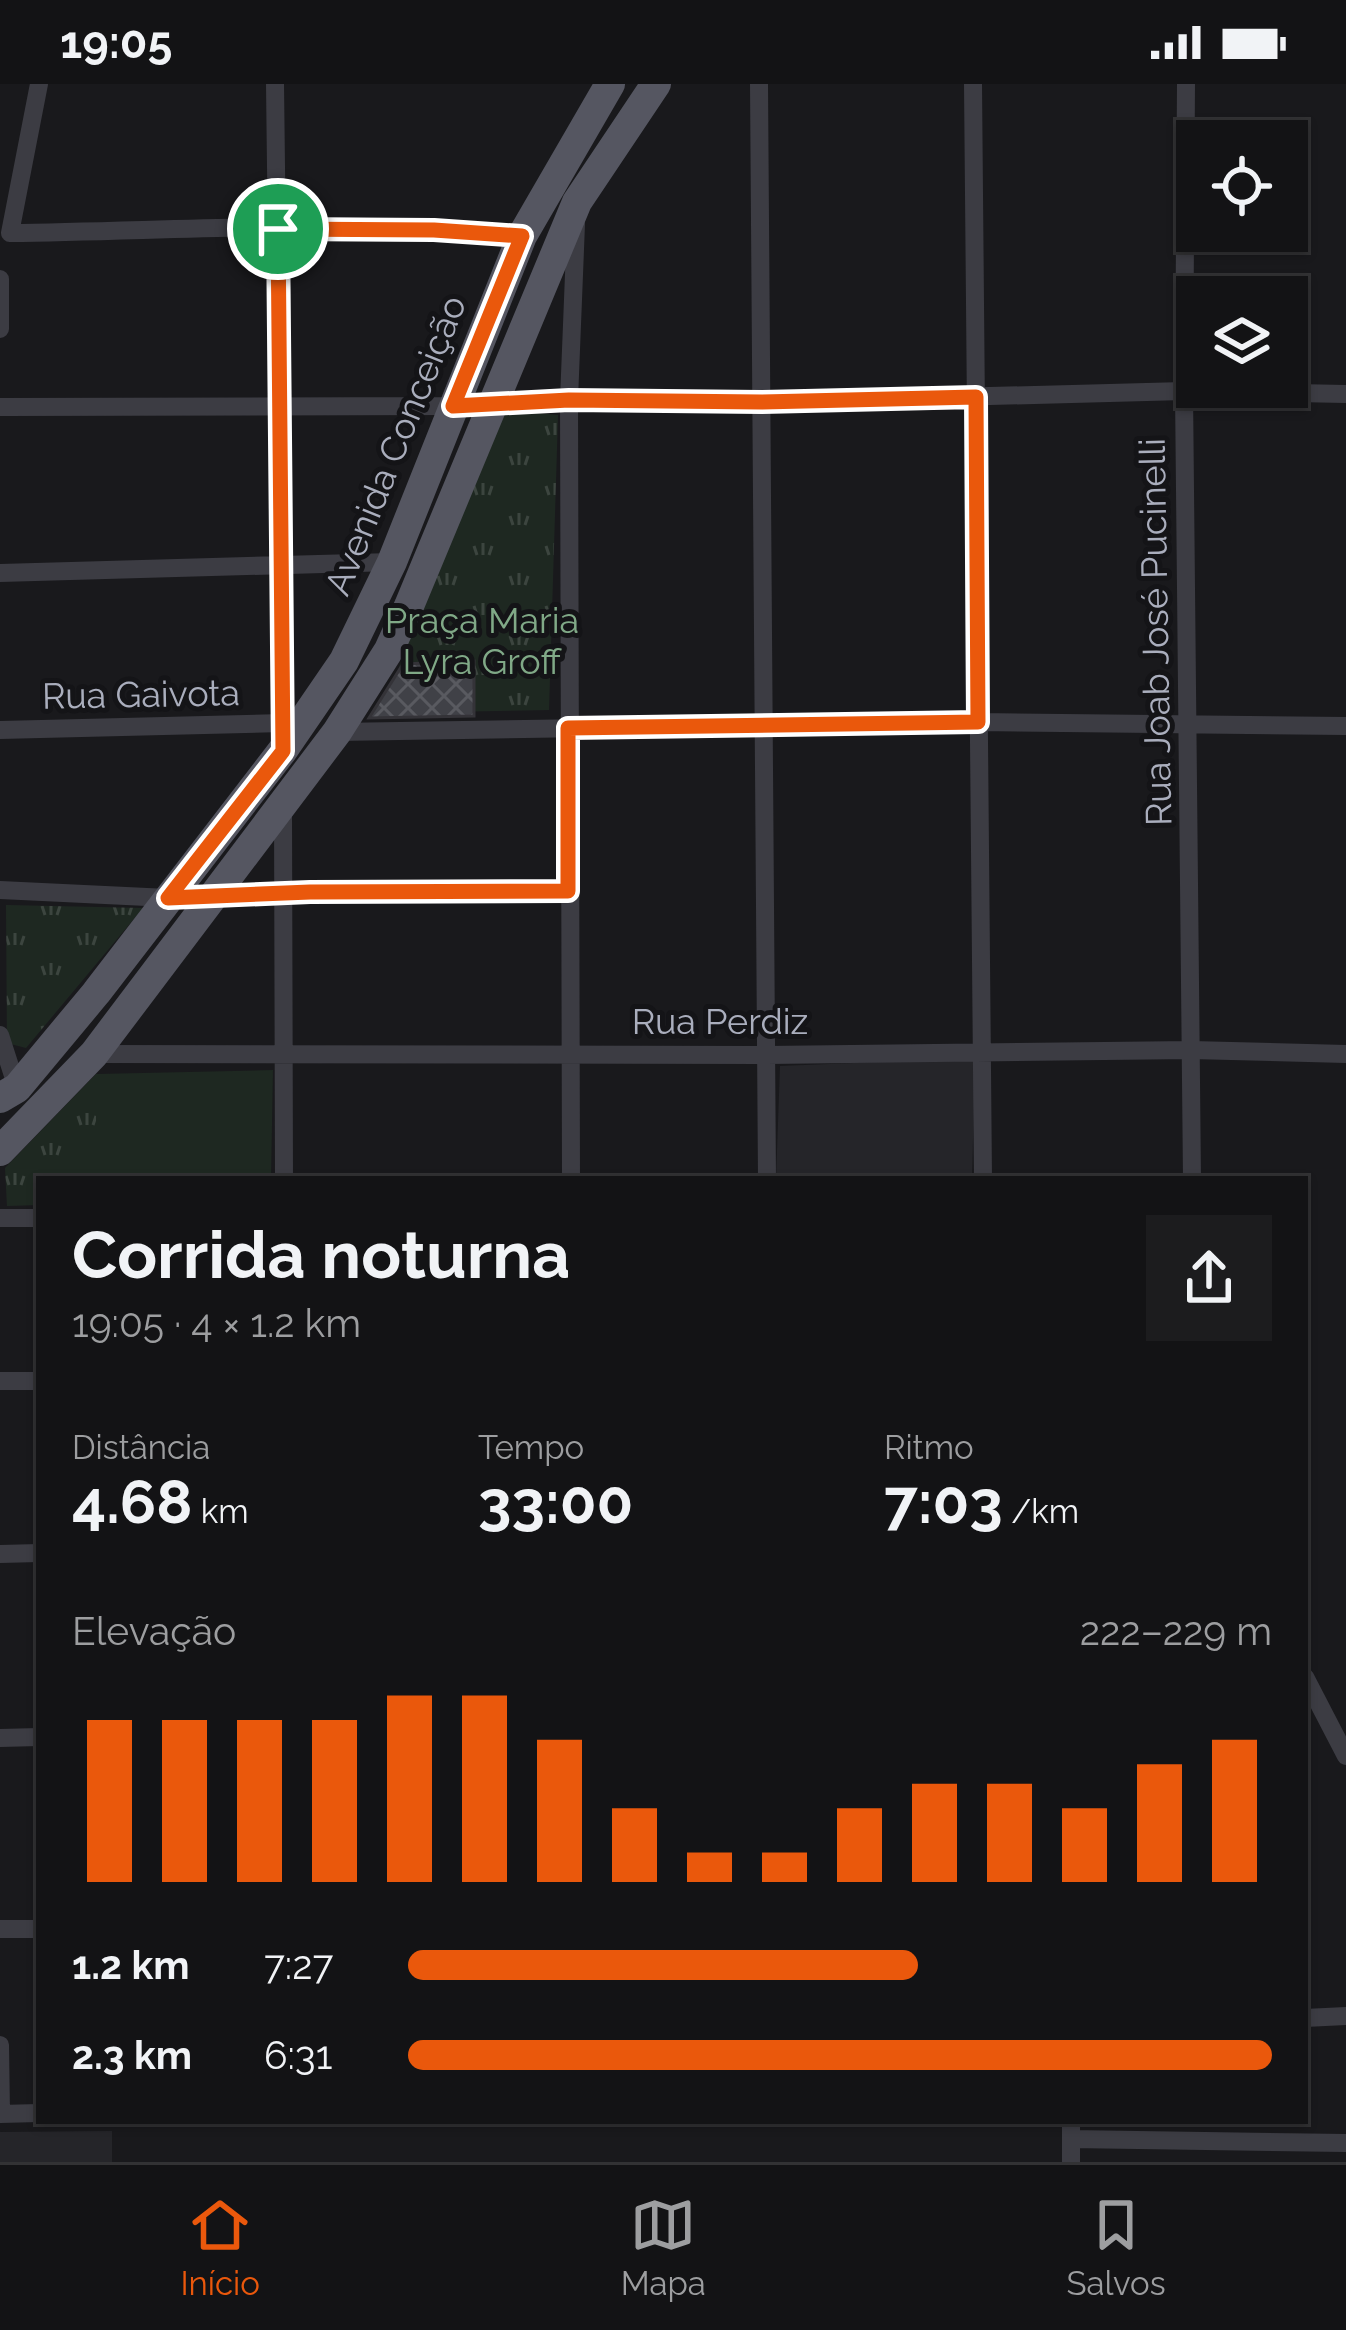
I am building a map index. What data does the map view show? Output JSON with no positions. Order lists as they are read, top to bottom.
{
  "streets": {
    "main road": ["Avenida Conceição"],
    "street": ["Rua Joab José Pucinelli", "Rua Gaivota", "Rua Perdiz"]
  },
  "crossings": [
    ["Avenida Conceição", "Rua Gaivota"],
    ["Avenida Conceição", "Rua Perdiz"],
    ["Rua Joab José Pucinelli", "Rua Perdiz"]
  ],
  "parks": ["Praça Maria Lyra Groff"],
  "page": {
    "status": "19:05",
    "heading": ["Corrida noturna", "19:05 · 4 × 1.2 km"],
    "stats": [
      ["Distância", "4.68 km"],
      ["Tempo", "33:00"],
      ["Ritmo", "7:03 /km"]
    ],
    "chart": ["Elevação", "222–229 m"],
    "list": [
      {
        "name": "1.2 km",
        "note": "7:27"
      },
      {
        "name": "2.3 km",
        "note": "6:31"
      }
    ],
    "tabs": ["Início", "Mapa", "Salvos"]
  }
}
